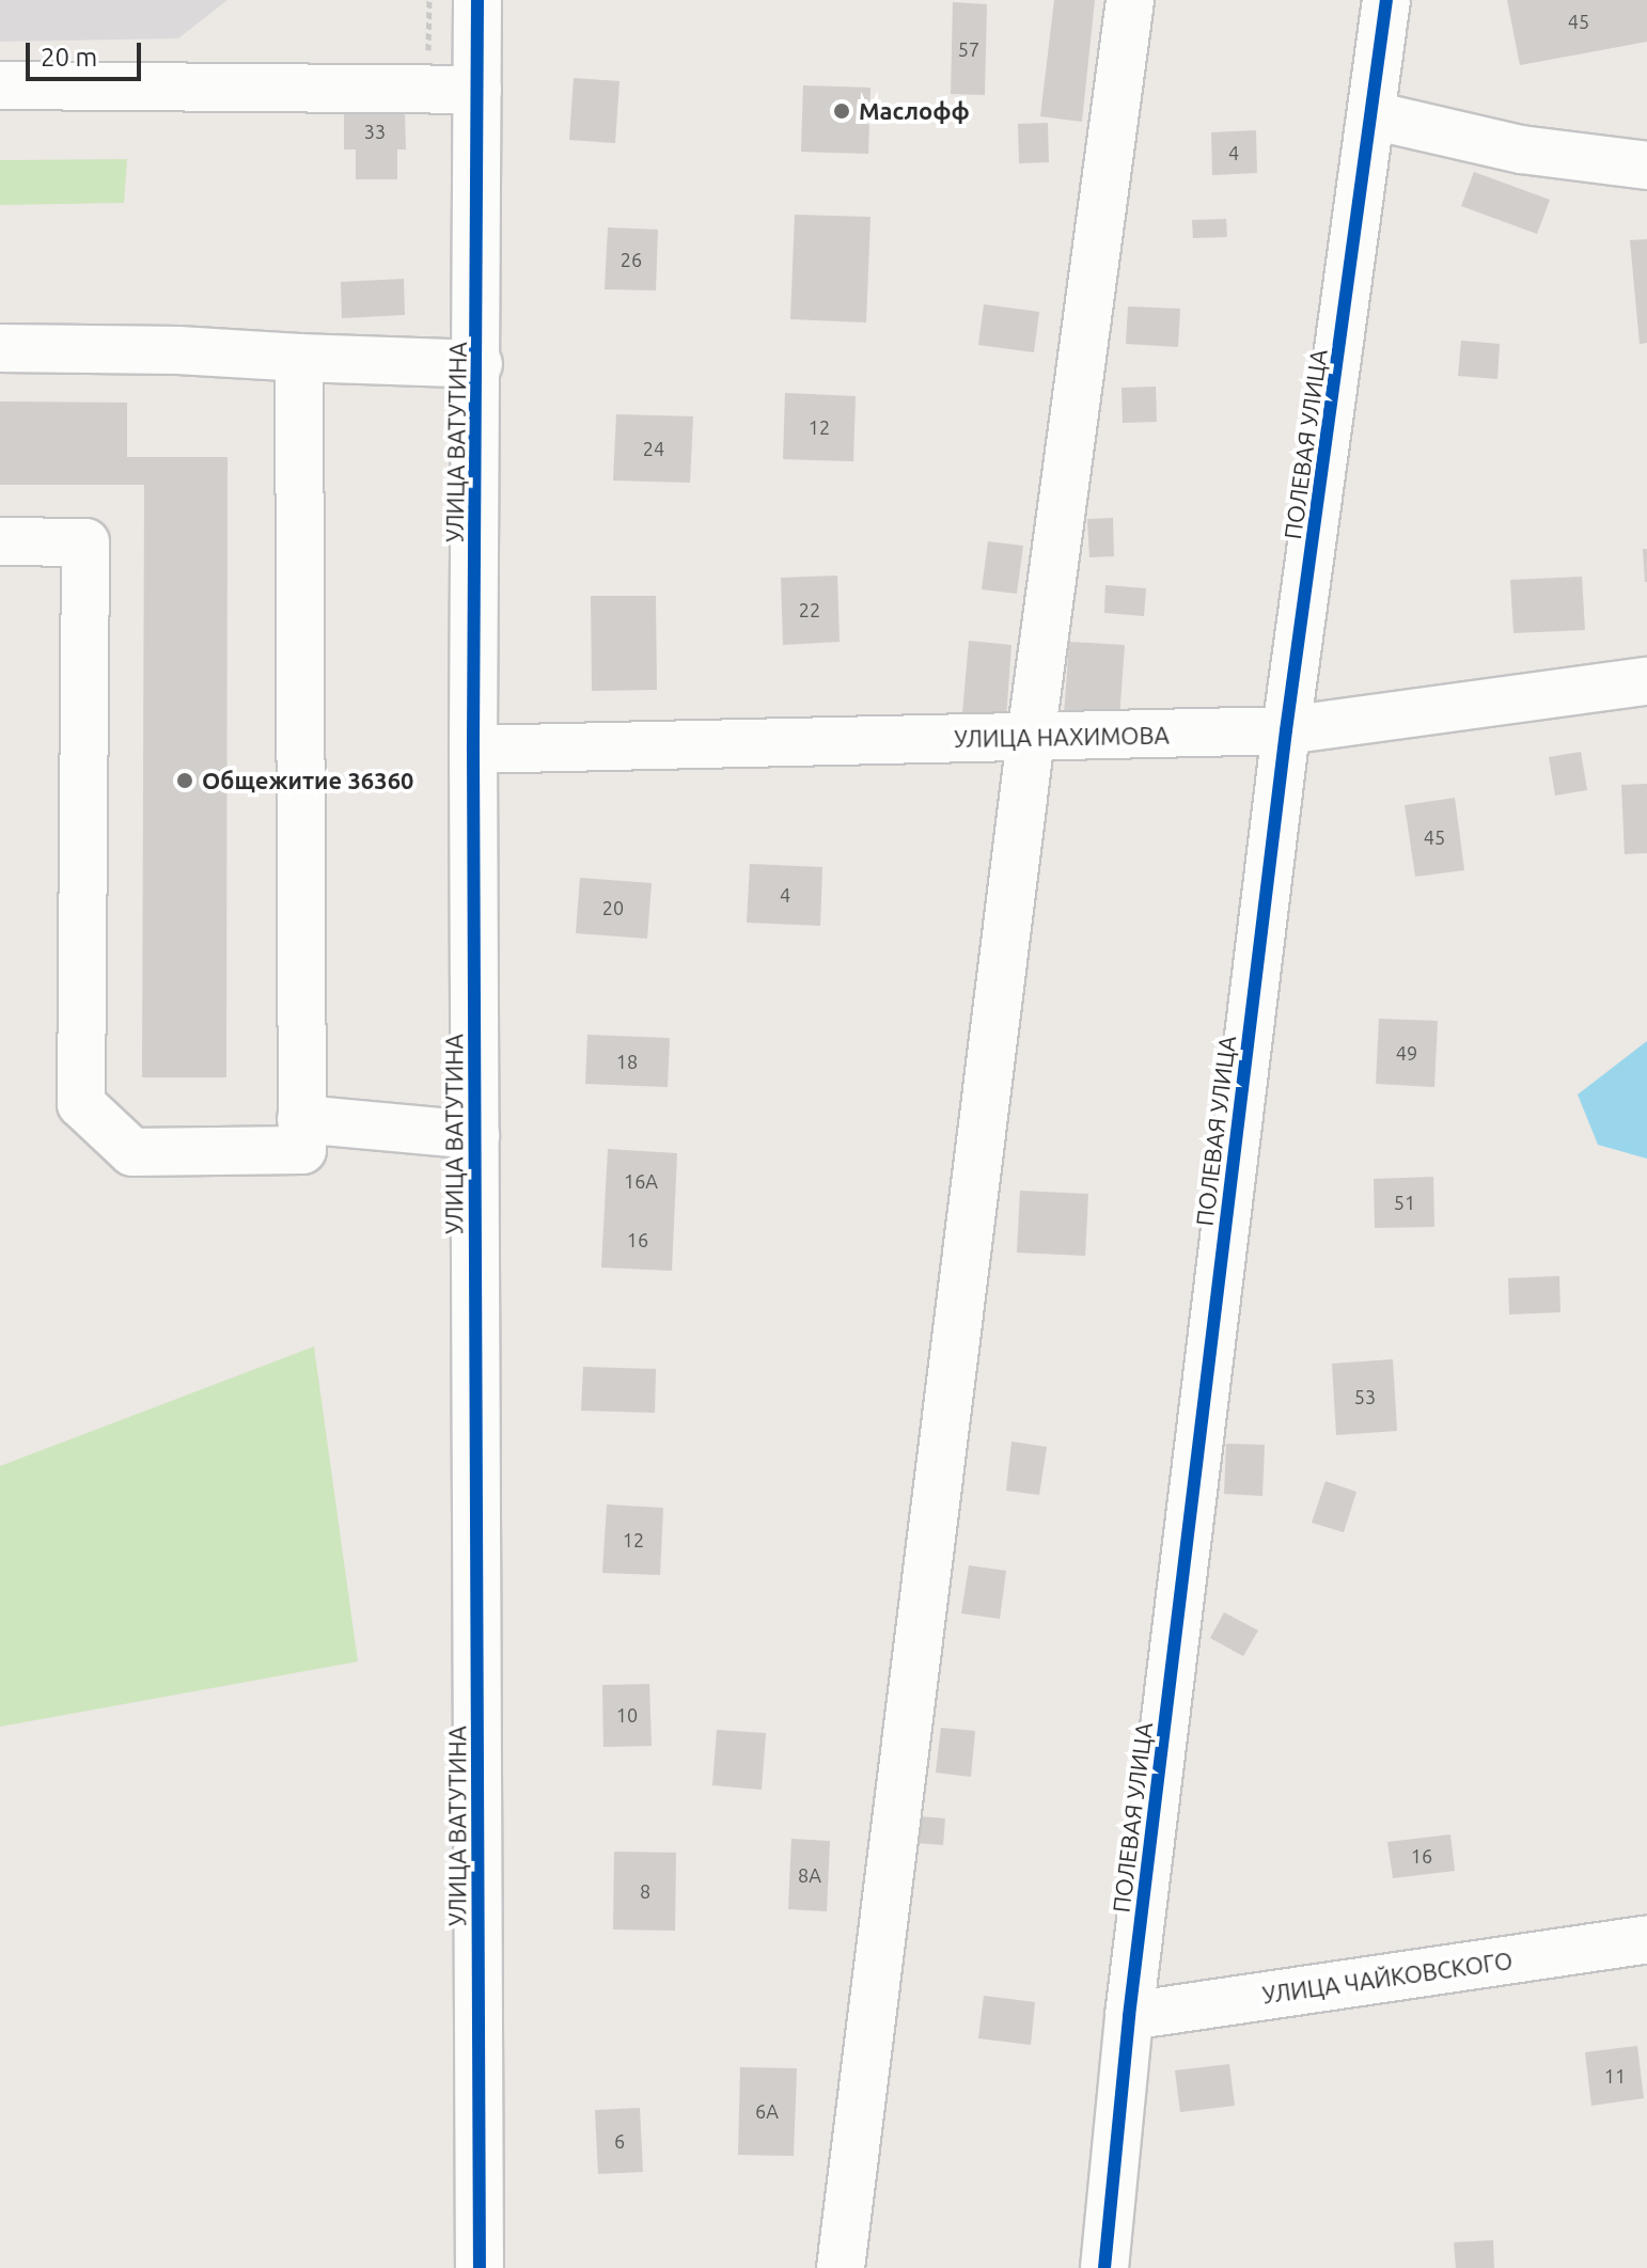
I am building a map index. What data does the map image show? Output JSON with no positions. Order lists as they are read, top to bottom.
{
  "streets": {
    "street": [
      "УЛИЦА ВАТУТИНА",
      "ПОЛЕВАЯ УЛИЦА",
      "УЛИЦА НАХИМОВА",
      "УЛИЦА ЧАЙКОВСКОГО"
    ]
  },
  "crossings": [
    ["УЛИЦА ВАТУТИНА", "УЛИЦА НАХИМОВА"],
    ["ПОЛЕВАЯ УЛИЦА", "УЛИЦА НАХИМОВА"],
    ["ПОЛЕВАЯ УЛИЦА", "УЛИЦА ЧАЙКОВСКОГО"]
  ],
  "places": ["Маслофф", "Общежитие 36360"],
  "house_numbers": [
    "45",
    "57",
    "33",
    "4",
    "26",
    "12",
    "24",
    "22",
    "45",
    "4",
    "20",
    "49",
    "18",
    "16А",
    "51",
    "16",
    "53",
    "12",
    "10",
    "16",
    "8А",
    "8",
    "11",
    "6А",
    "6"
  ],
  "scale_bar": "20 m"
}
